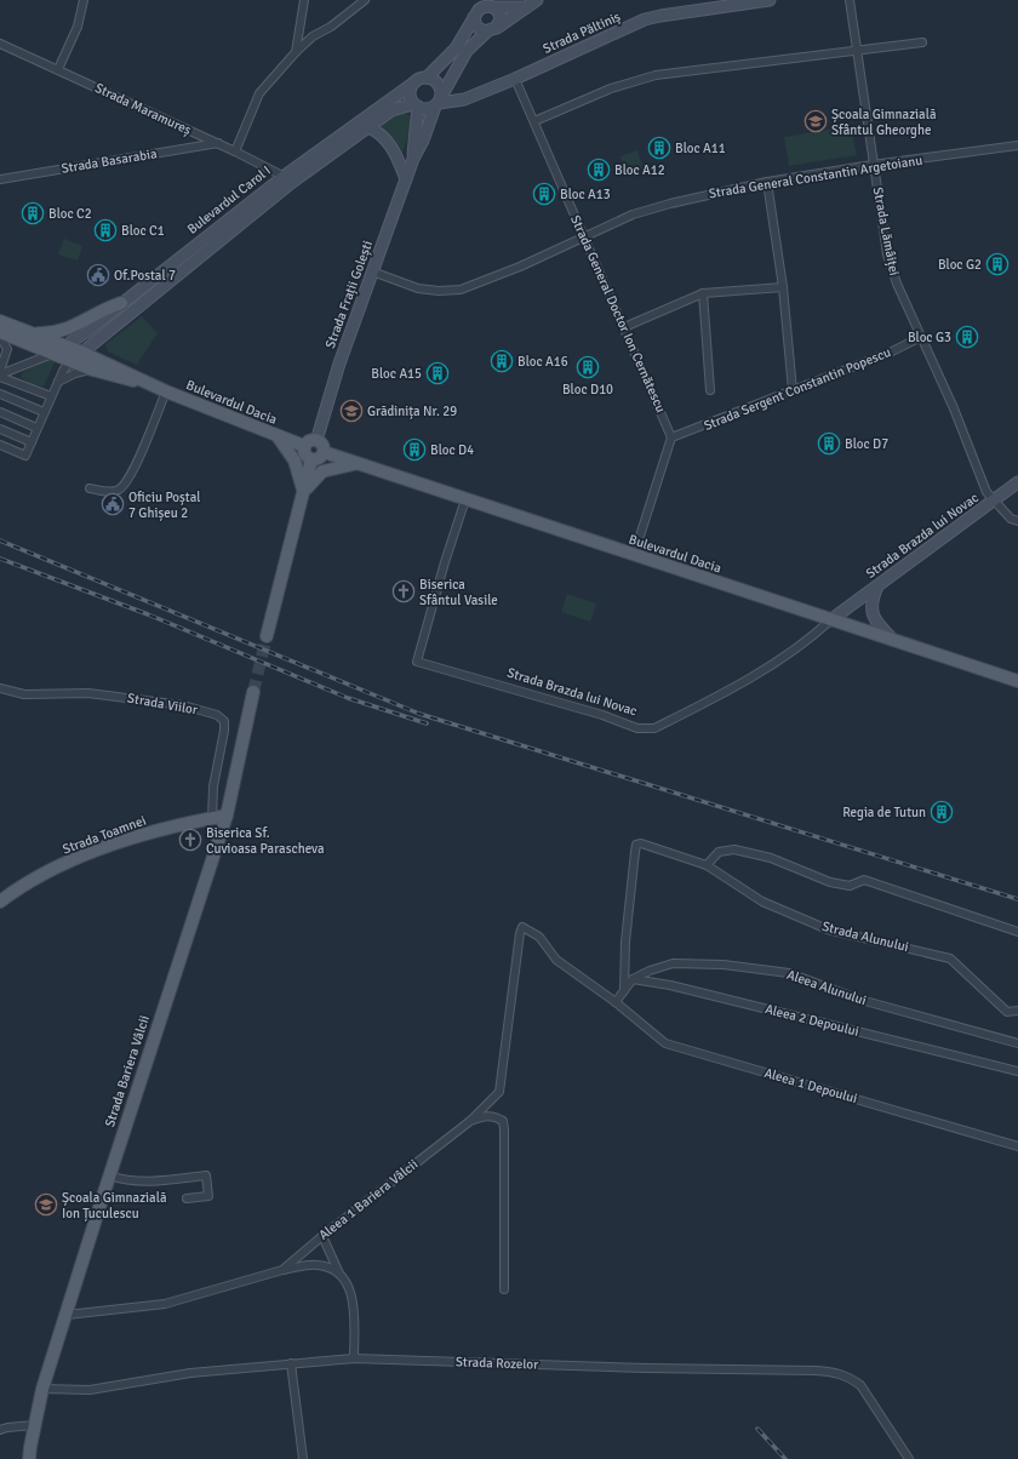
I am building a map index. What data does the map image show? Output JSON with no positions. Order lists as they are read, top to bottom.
{
  "streets": {
    "main road": ["Bulevardul Dacia", "Strada Toamnei", "Strada Bariera Vâlcii"],
    "street": [
      "Strada Păltiniș",
      "Strada Maramureș",
      "Strada Basarabia",
      "Strada General Constantin Argetoianu",
      "Bulevardul Carol I",
      "Strada Lămâiței",
      "Strada Frații Golești",
      "Strada General Doctor Ion Cernătescu",
      "Strada Sergent Constantin Popescu",
      "Strada Brazda lui Novac",
      "Strada Viilor",
      "Strada Alunului",
      "Aleea Alunului",
      "Aleea 2 Depoului",
      "Aleea 1 Depoului",
      "Aleea 1 Bariera Vâlcii",
      "Strada Rozelor"
    ]
  },
  "crossings": [
    ["Strada Păltiniș", "Bulevardul Carol I"],
    ["Strada Păltiniș", "Strada Frații Golești"],
    ["Strada Păltiniș", "Strada General Doctor Ion Cernătescu"],
    ["Strada Maramureș", "Strada Basarabia"],
    ["Strada Maramureș", "Bulevardul Carol I"],
    ["Strada General Constantin Argetoianu", "Strada Lămâiței"],
    ["Strada General Constantin Argetoianu", "Strada Frații Golești"],
    ["Strada General Constantin Argetoianu", "Strada General Doctor Ion Cernătescu"],
    ["Bulevardul Carol I", "Strada Frații Golești"],
    ["Bulevardul Carol I", "Bulevardul Dacia"],
    ["Strada Lămâiței", "Strada Sergent Constantin Popescu"],
    ["Strada Lămâiței", "Strada Brazda lui Novac"],
    ["Strada Frații Golești", "Bulevardul Dacia"],
    ["Strada General Doctor Ion Cernătescu", "Strada Sergent Constantin Popescu"],
    ["Bulevardul Dacia", "Strada Brazda lui Novac"],
    ["Strada Viilor", "Strada Toamnei"],
    ["Strada Toamnei", "Strada Bariera Vâlcii"],
    ["Aleea Alunului", "Aleea 2 Depoului"],
    ["Strada Bariera Vâlcii", "Aleea 1 Bariera Vâlcii"],
    ["Strada Bariera Vâlcii", "Strada Rozelor"],
    ["Aleea 1 Depoului", "Aleea 1 Bariera Vâlcii"]
  ],
  "places": {
    "school or university": ["Școala Gimnazială Sfântul Gheorghe", "Grădinița Nr. 29", "Școala Gimnazială Ion Țuculescu"],
    "building": [
      "Bloc A11",
      "Bloc A12",
      "Bloc A13",
      "Bloc C2",
      "Bloc C1",
      "Bloc G2",
      "Bloc G3",
      "Bloc A16",
      "Bloc D10",
      "Bloc A15",
      "Bloc D7",
      "Bloc D4",
      "Regia de Tutun"
    ],
    "public building": ["Of.Postal 7", "Oficiu Poștal 7 Ghișeu 2"],
    "church": ["Biserica Sfântul Vasile", "Biserica Sf. Cuvioasa Parascheva"]
  }
}
